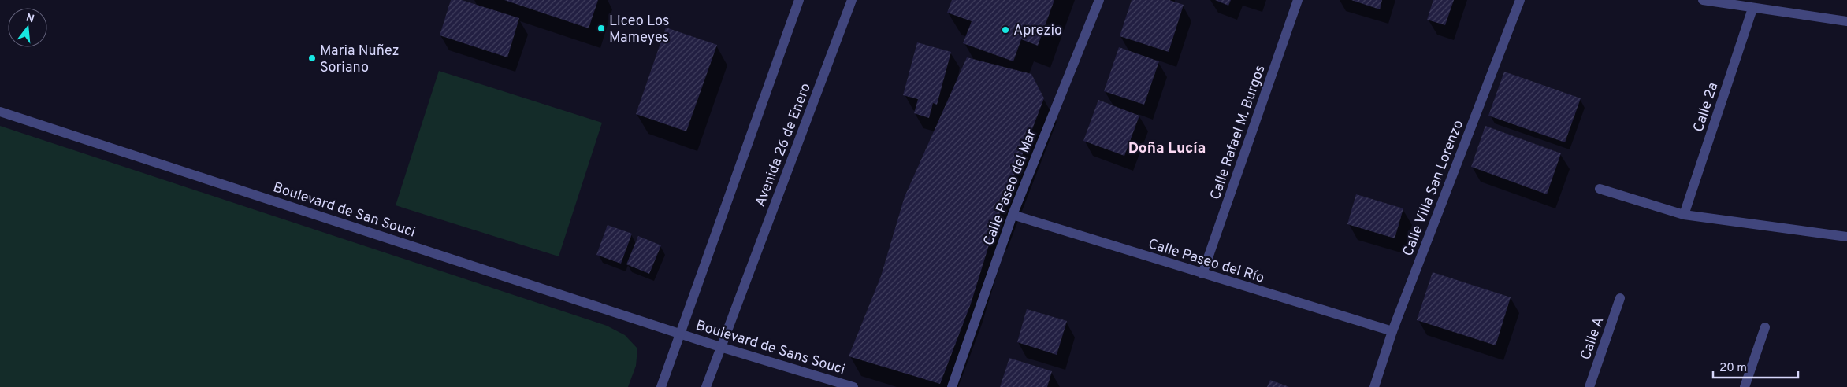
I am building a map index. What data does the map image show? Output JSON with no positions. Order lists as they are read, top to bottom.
{
  "streets": {
    "street": [
      "Calle 2a",
      "Calle Rafael M. Burgos",
      "Avenida 26 de Enero",
      "Calle Paseo del Mar",
      "Calle Villa San Lorenzo",
      "Boulevard de San Souci",
      "Calle Paseo del Río",
      "Calle A",
      "Boulevard de Sans Souci"
    ]
  },
  "crossings": [
    ["Calle Rafael M. Burgos", "Calle Paseo del Río"],
    ["Avenida 26 de Enero", "Boulevard de Sans Souci"],
    ["Calle Paseo del Mar", "Calle Paseo del Río"],
    ["Calle Villa San Lorenzo", "Calle Paseo del Río"],
    ["Boulevard de San Souci", "Boulevard de Sans Souci"]
  ],
  "districts": ["Doña Lucía"],
  "places": ["Liceo Los Mameyes", "Aprezio", "Maria Nuñez Soriano"],
  "scale_bar": "20 m",
  "north": "top"
}
